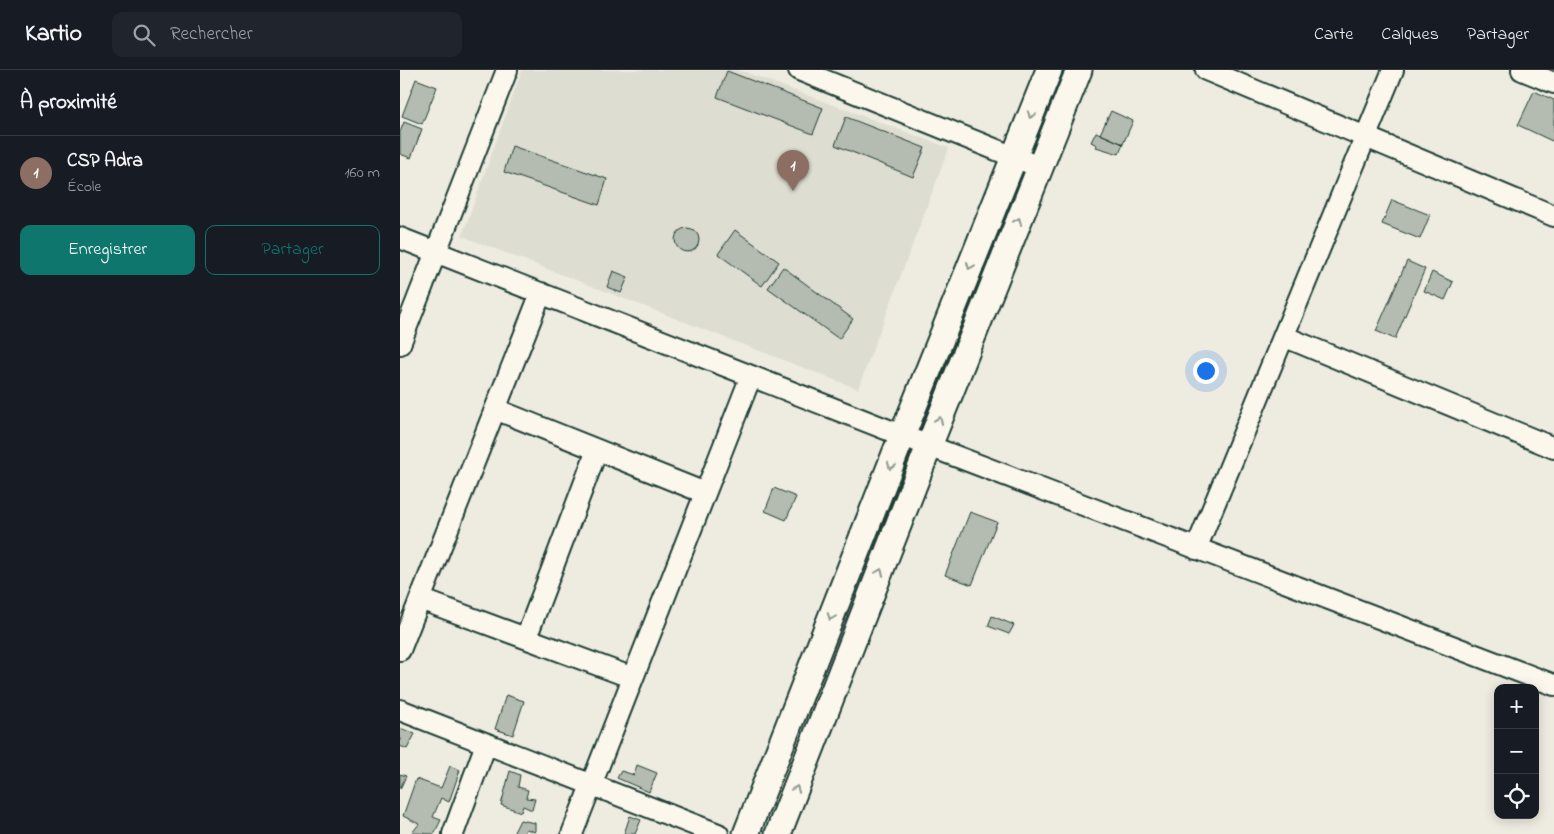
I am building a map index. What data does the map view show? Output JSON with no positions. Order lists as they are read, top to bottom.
{
  "page": {
    "header": "Kartio",
    "search": "Rechercher",
    "nav": ["Carte", "Calques", "Partager"],
    "heading": "À proximité",
    "list": [
      {
        "mark": "1",
        "name": "CSP Adra",
        "note": "École",
        "value": "160 m"
      }
    ],
    "pins": "1",
    "buttons": ["Enregistrer", "Partager"],
    "map_buttons": ["+", "−"]
  }
}
